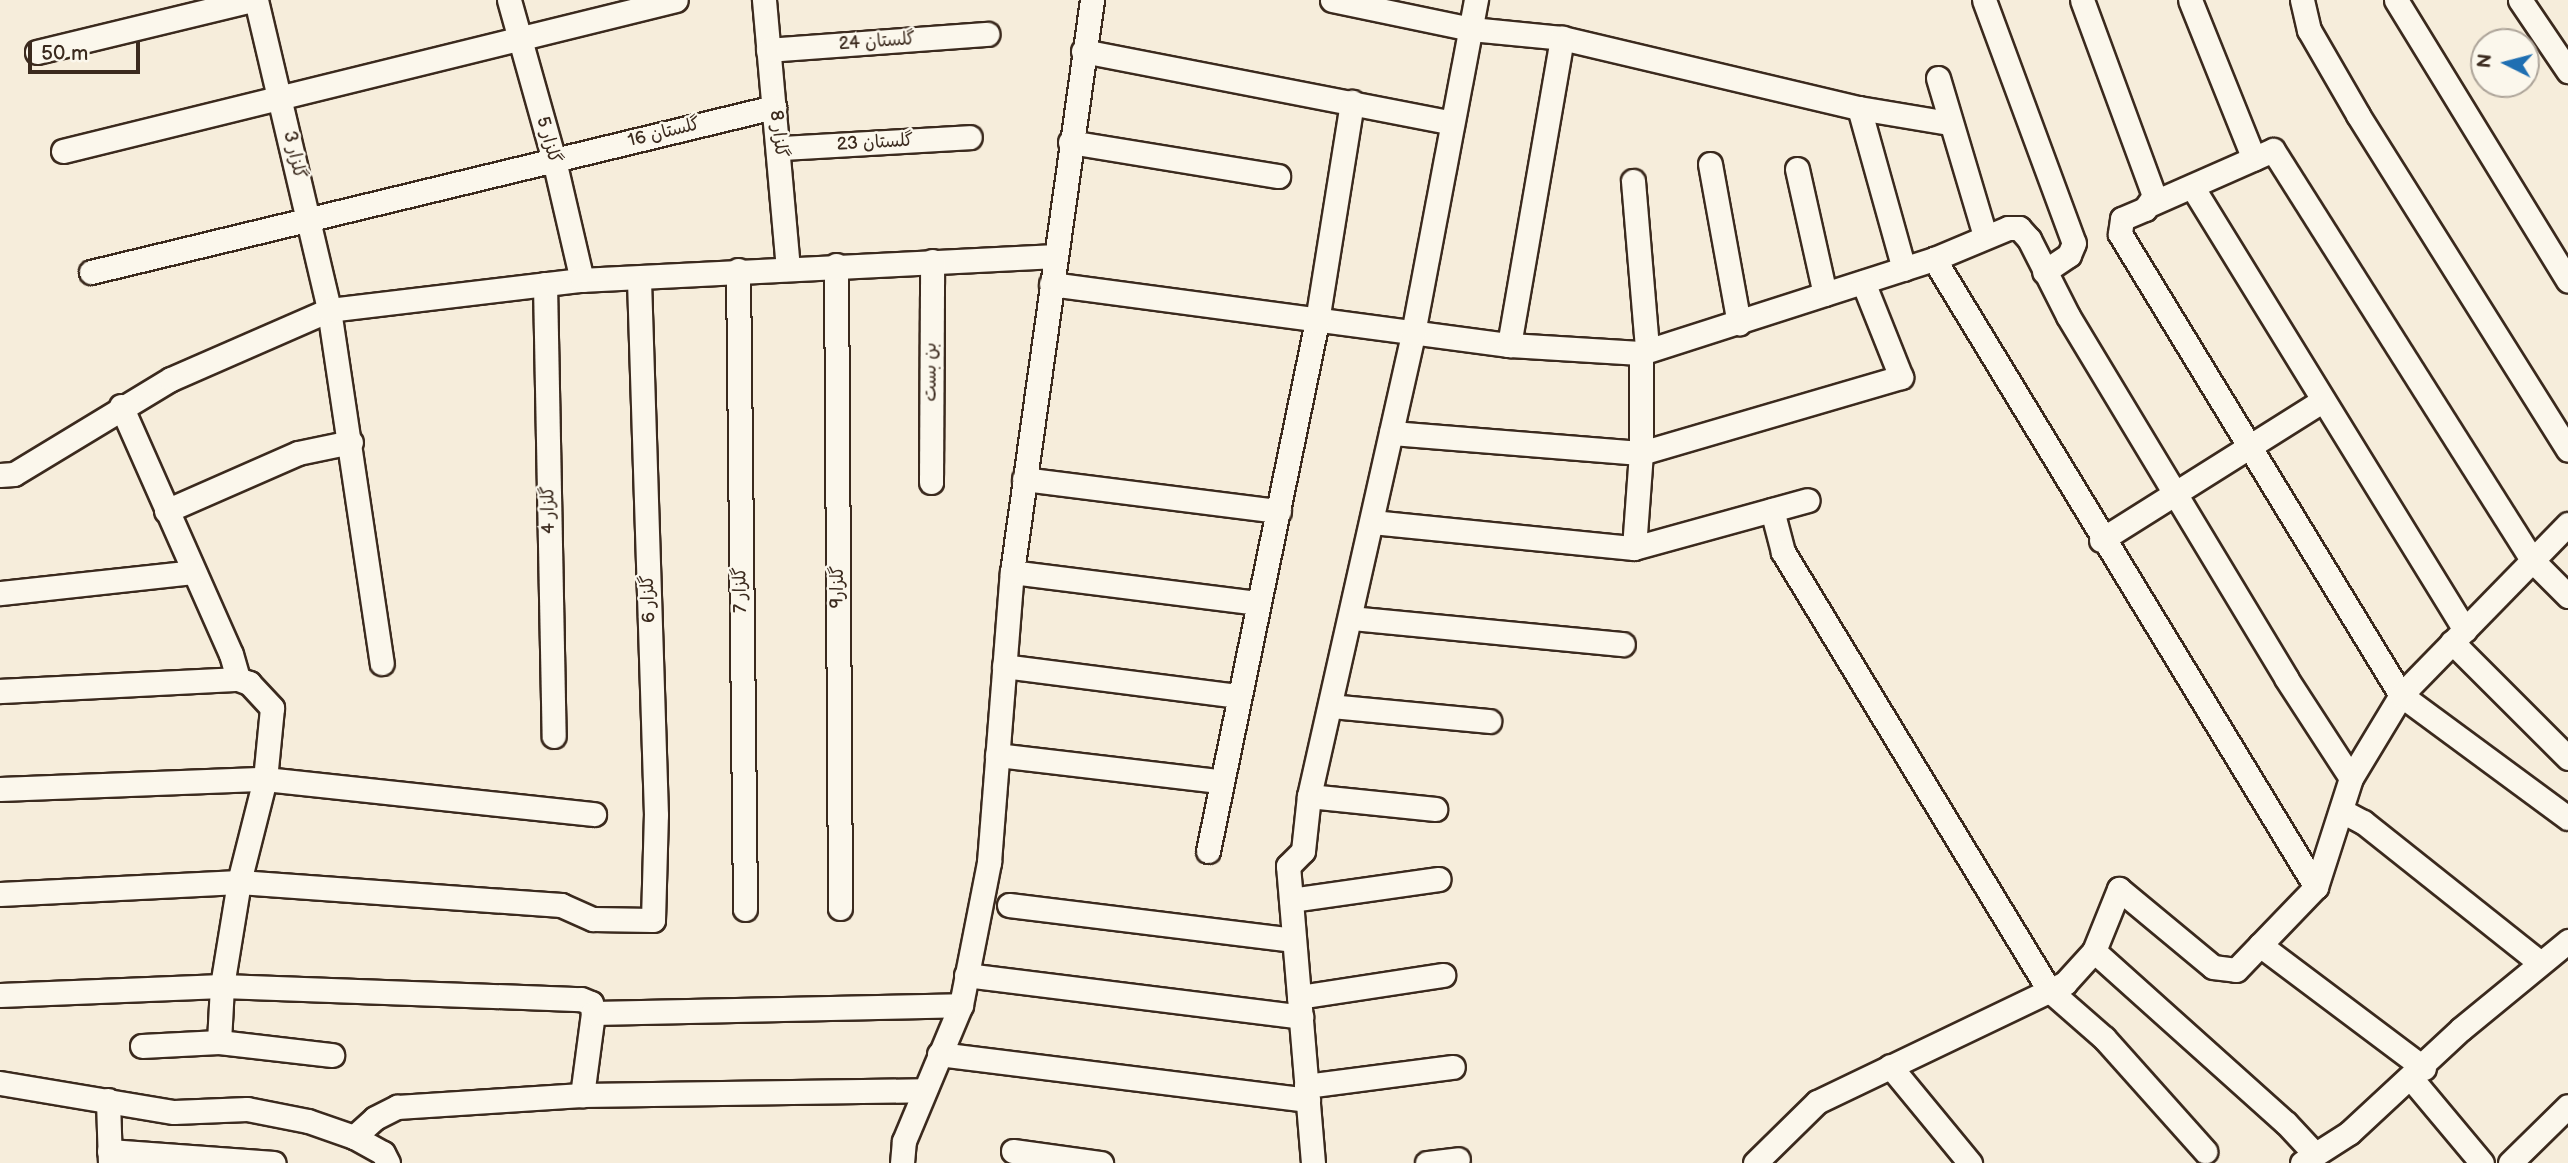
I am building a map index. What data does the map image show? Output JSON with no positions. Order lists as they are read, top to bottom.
{
  "streets": {
    "street": [
      "گلستان 24",
      "گلستان 16",
      "گلزار 8",
      "گلزار 5",
      "گلستان 23",
      "گلزار 3",
      "بن بست",
      "گلزار 4",
      "گلزار9",
      "گلزار 7",
      "گلزار 6"
    ]
  },
  "crossings": [
    ["گلستان 24", "گلزار 8"],
    ["گلستان 16", "گلزار 8"],
    ["گلستان 16", "گلزار 5"],
    ["گلستان 16", "گلزار 3"],
    ["گلزار 8", "گلستان 23"]
  ],
  "scale_bar": "50 m",
  "north": "left"
}
